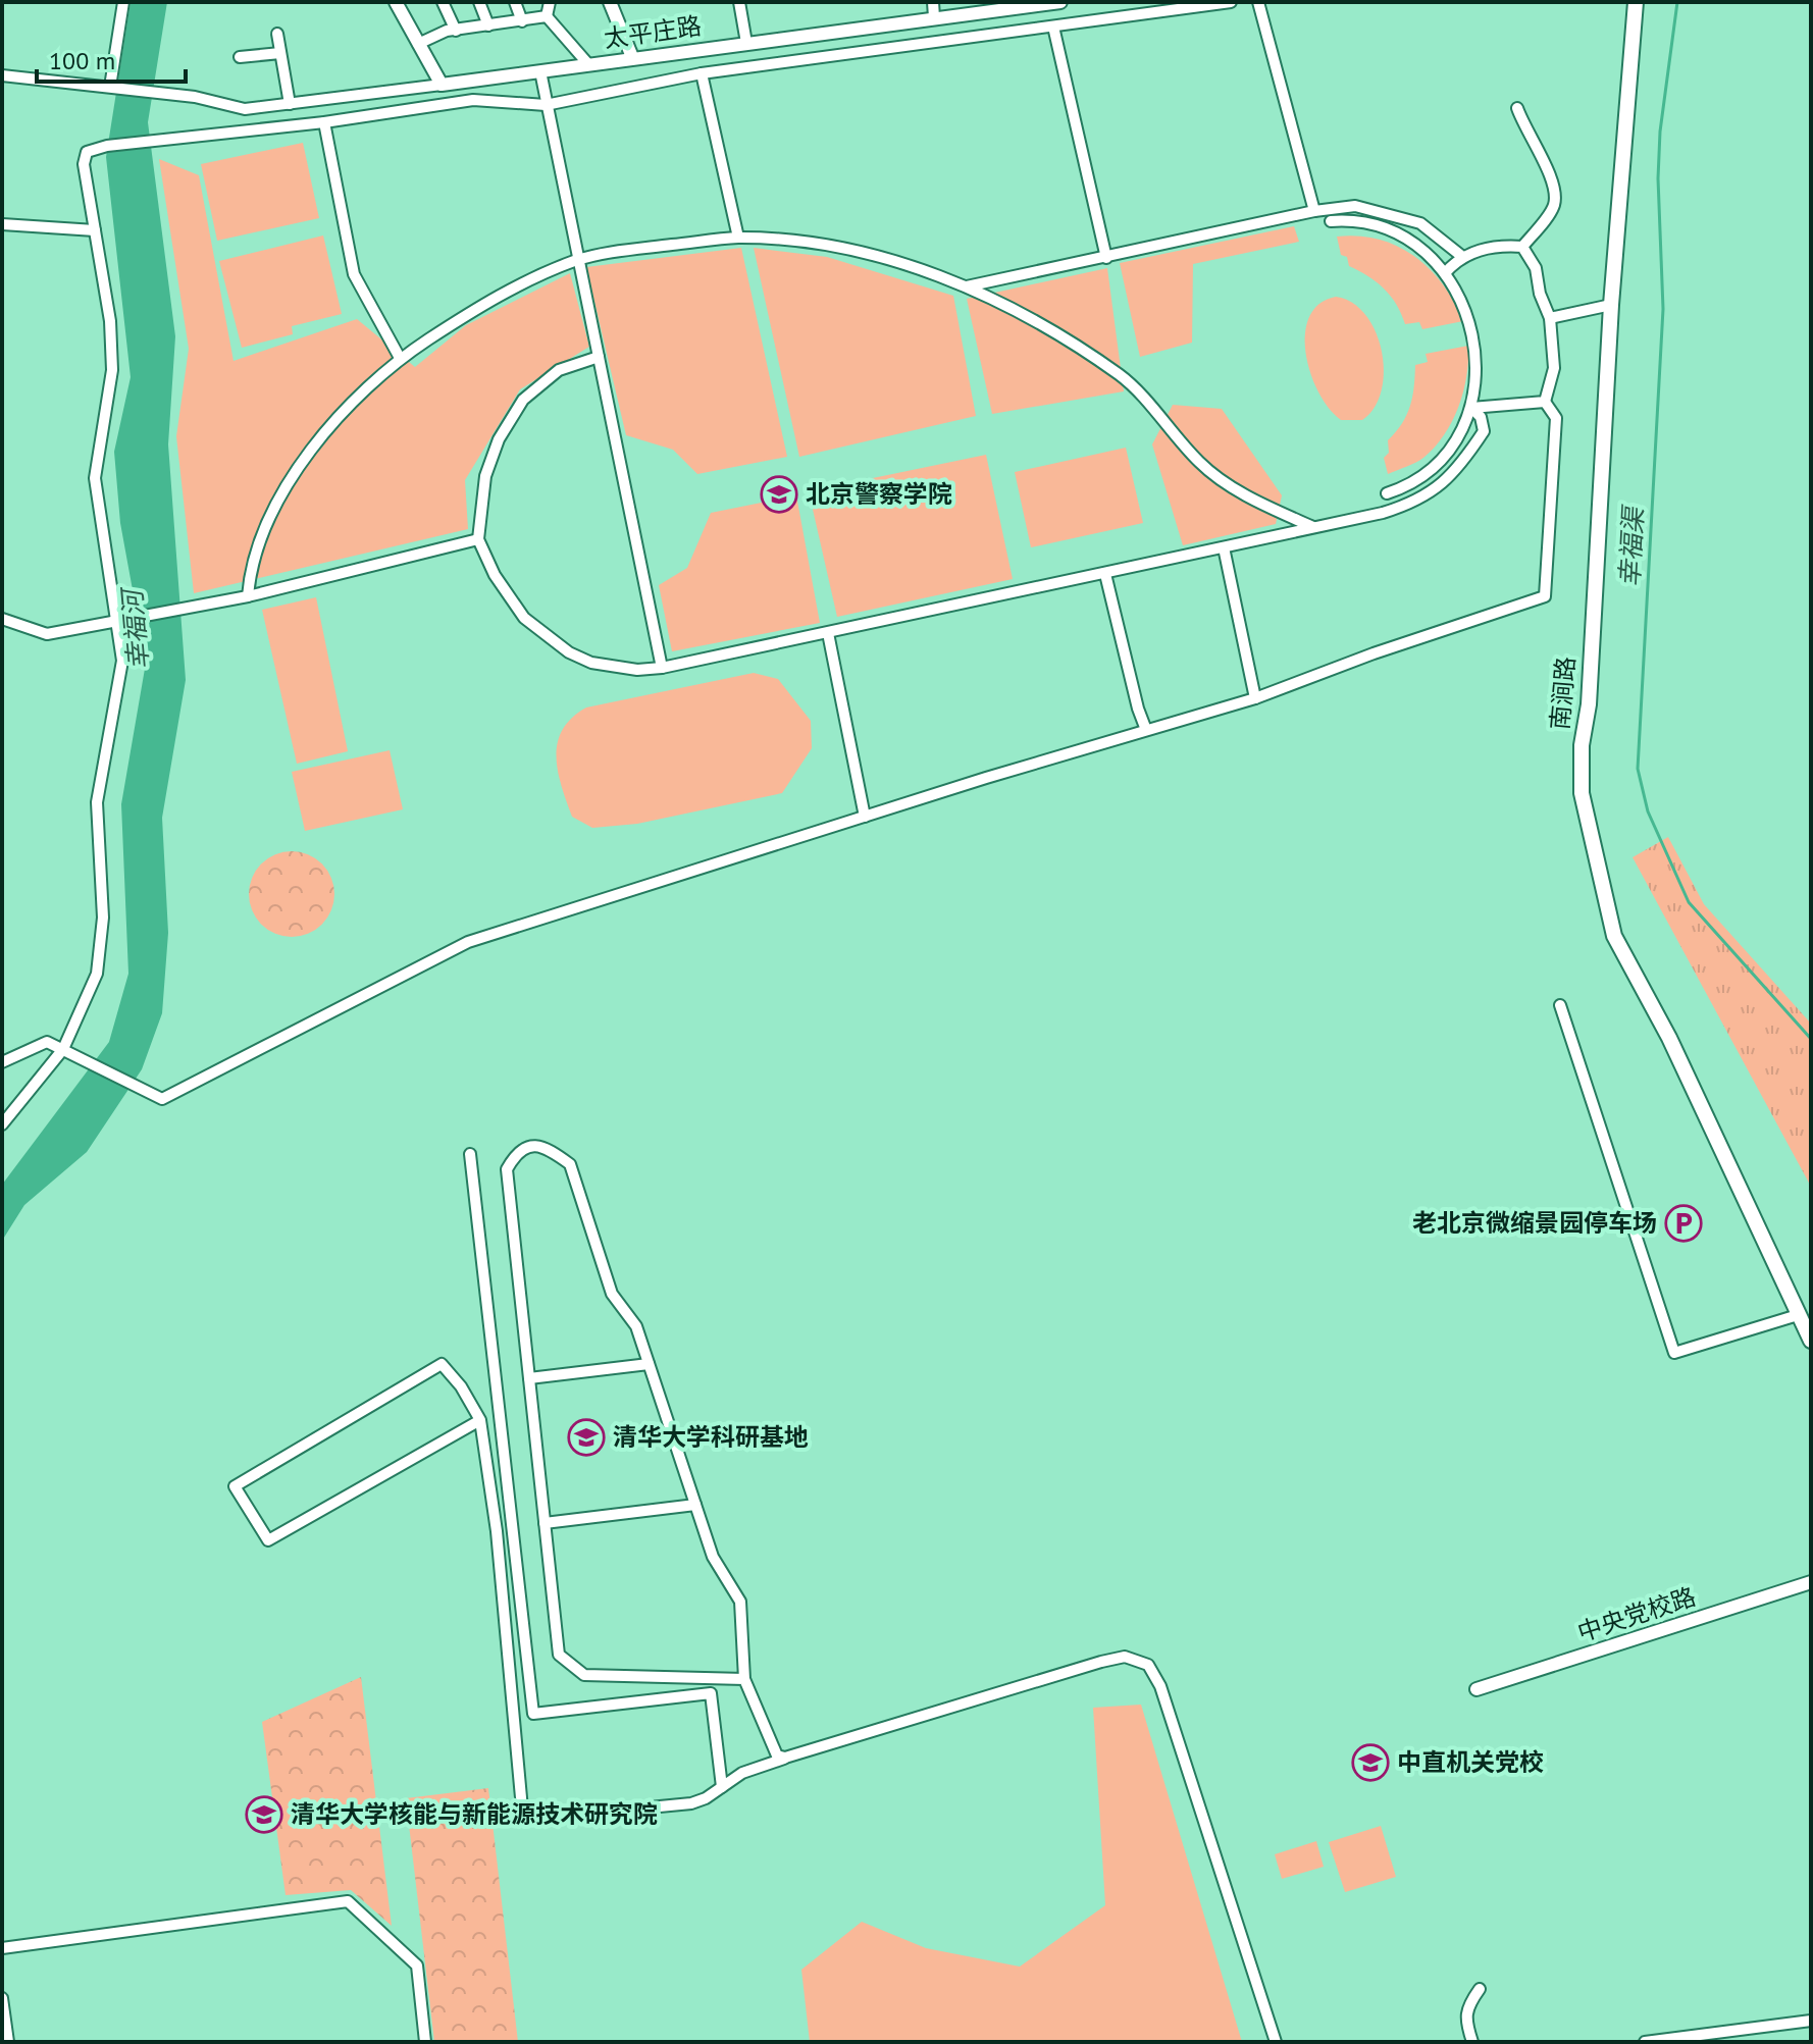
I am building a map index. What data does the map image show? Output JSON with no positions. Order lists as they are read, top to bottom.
{
  "streets": {
    "main road": ["南涧路"],
    "street": ["太平庄路", "中央党校路"]
  },
  "water": ["幸福渠", "幸福河"],
  "places": {
    "school or university": [
      "北京警察学院",
      "清华大学科研基地",
      "中直机关党校",
      "清华大学核能与新能源技术研究院"
    ],
    "parking": ["老北京微缩景园停车场"]
  },
  "scale_bar": "100 m"
}
